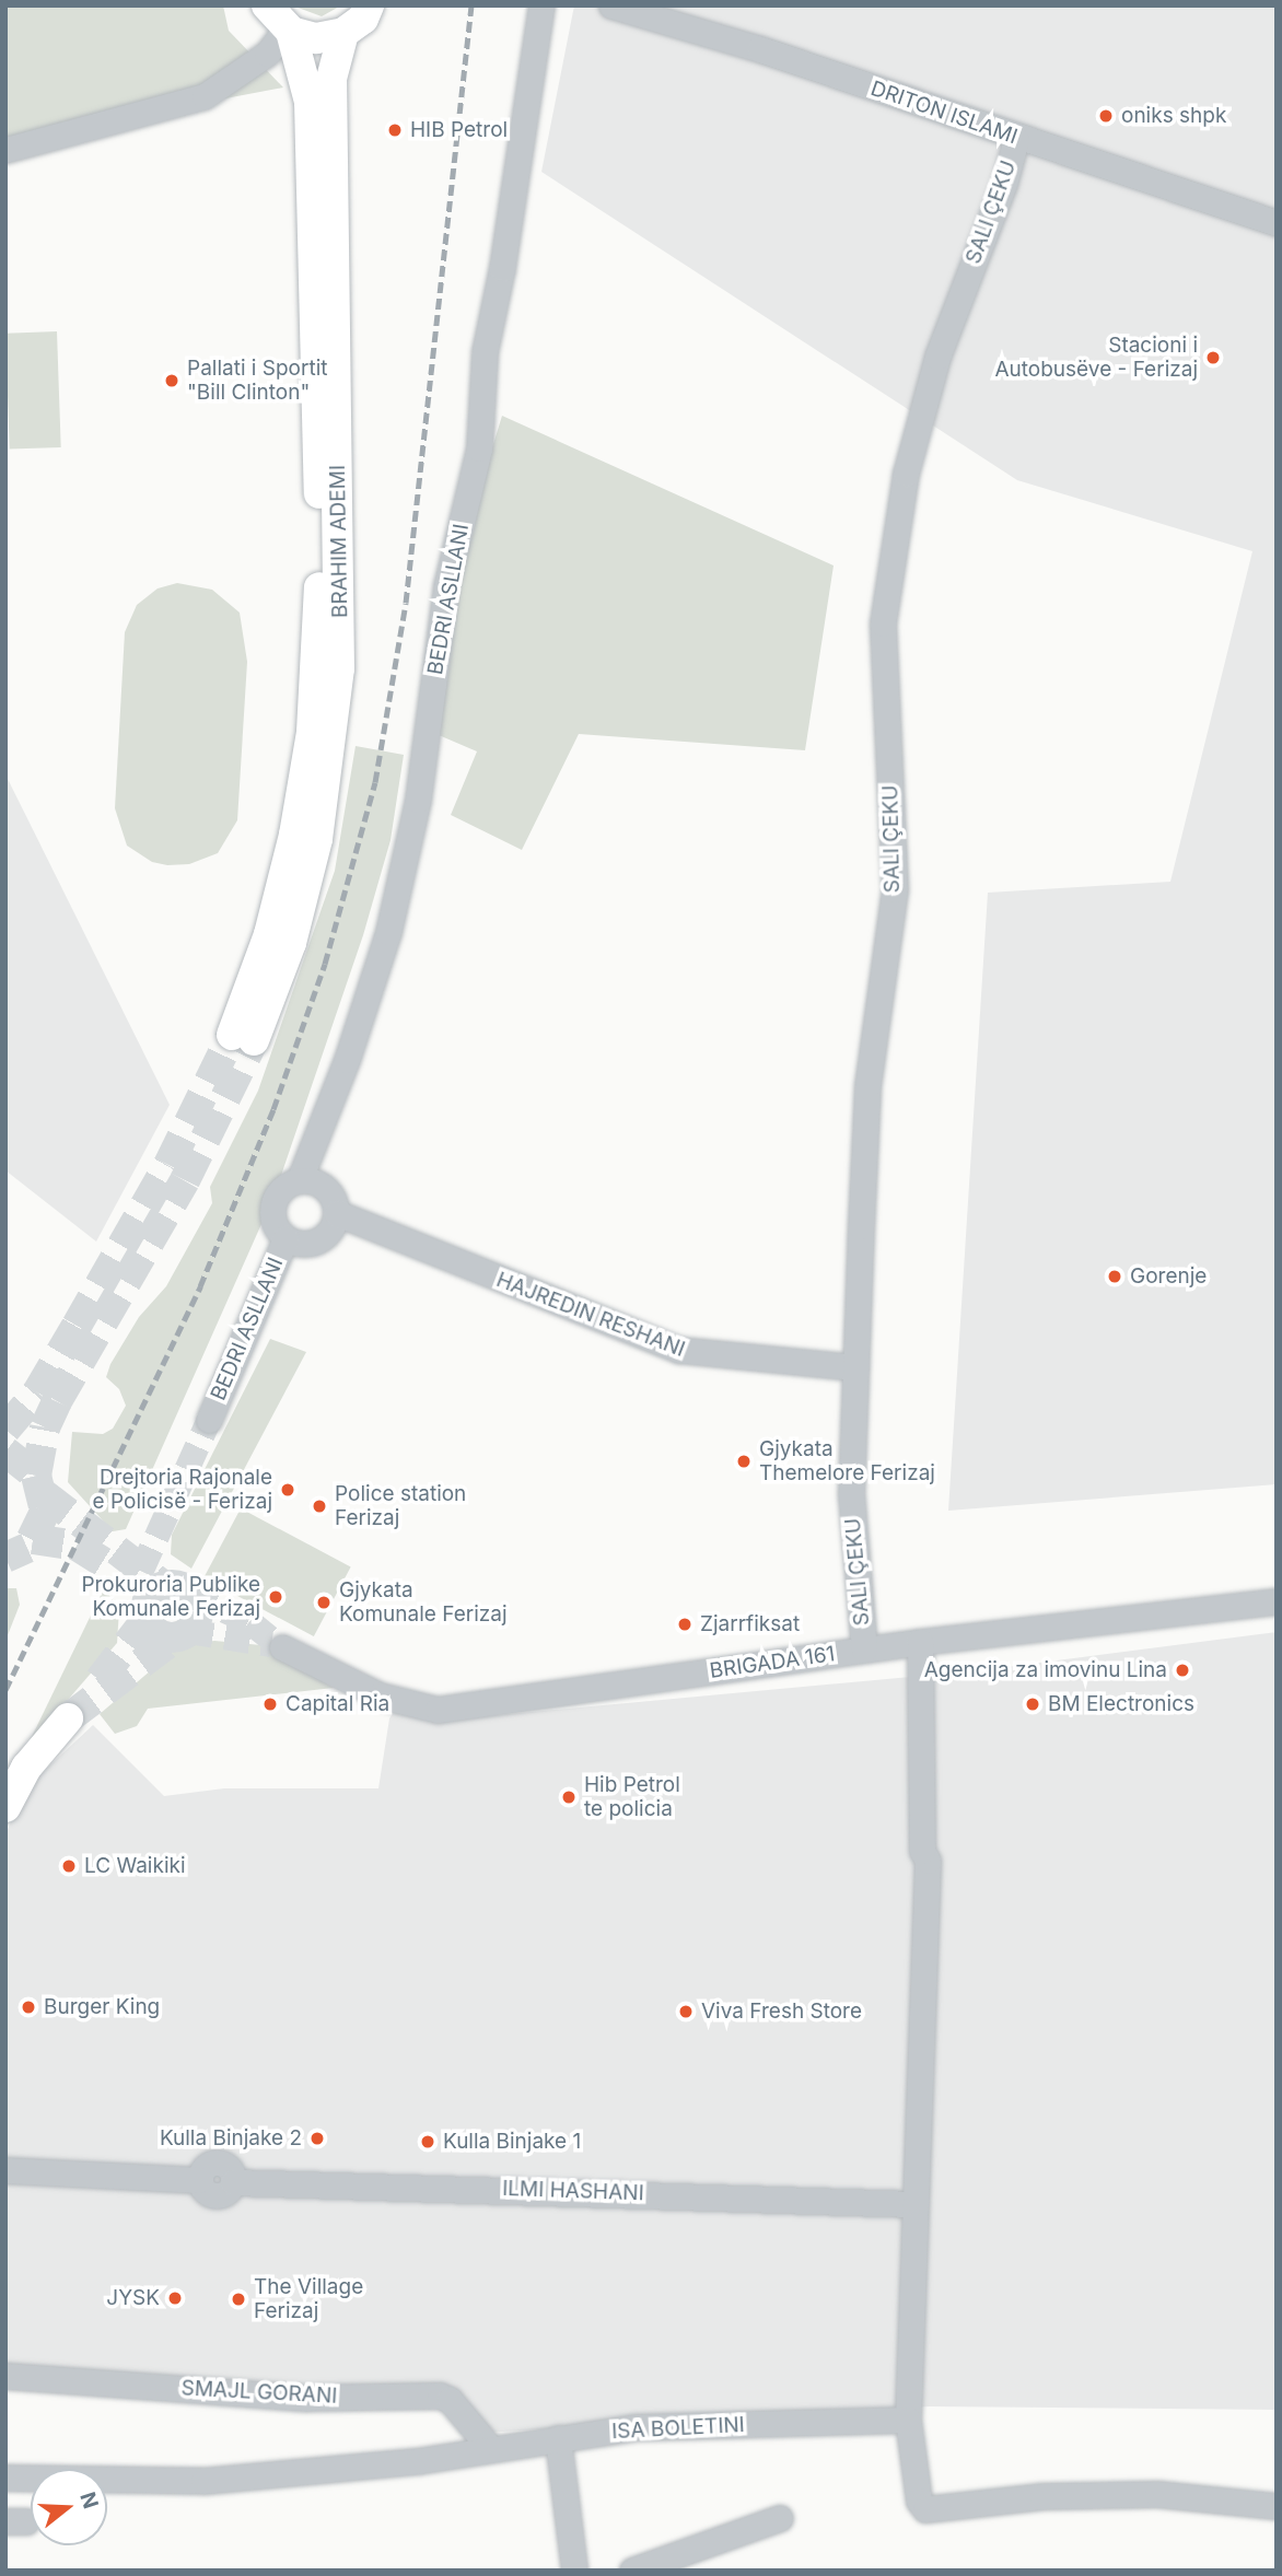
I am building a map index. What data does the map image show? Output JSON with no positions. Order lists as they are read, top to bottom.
{
  "streets": {
    "main road": ["BRAHIM ADEMI"],
    "street": [
      "DRITON ISLAMI",
      "SALI ÇEKU",
      "BEDRI ASLLANI",
      "HAJREDIN RESHANI",
      "BRIGADA 161",
      "ILMI HASHANI",
      "SMAJL GORANI",
      "ISA BOLETINI"
    ]
  },
  "crossings": [
    ["DRITON ISLAMI", "SALI ÇEKU"],
    ["SALI ÇEKU", "HAJREDIN RESHANI"],
    ["SALI ÇEKU", "BRIGADA 161"],
    ["BEDRI ASLLANI", "HAJREDIN RESHANI"],
    ["SMAJL GORANI", "ISA BOLETINI"]
  ],
  "places": [
    "oniks shpk",
    "HIB Petrol",
    "Stacioni i Autobusëve - Ferizaj",
    "Pallati i Sportit \"Bill Clinton\"",
    "Gorenje",
    "Gjykata Themelore Ferizaj",
    "Drejtoria Rajonale e Policisë - Ferizaj",
    "Police station Ferizaj",
    "Prokuroria Publike Komunale Ferizaj",
    "Gjykata Komunale Ferizaj",
    "Zjarrfiksat",
    "Agencija za imovinu Lina",
    "Capital Ria",
    "BM Electronics",
    "Hib Petrol te policia",
    "LC Waikiki",
    "Burger King",
    "Viva Fresh Store",
    "Kulla Binjake 2",
    "Kulla Binjake 1",
    "JYSK",
    "The Village Ferizaj"
  ],
  "north": "right"
}
